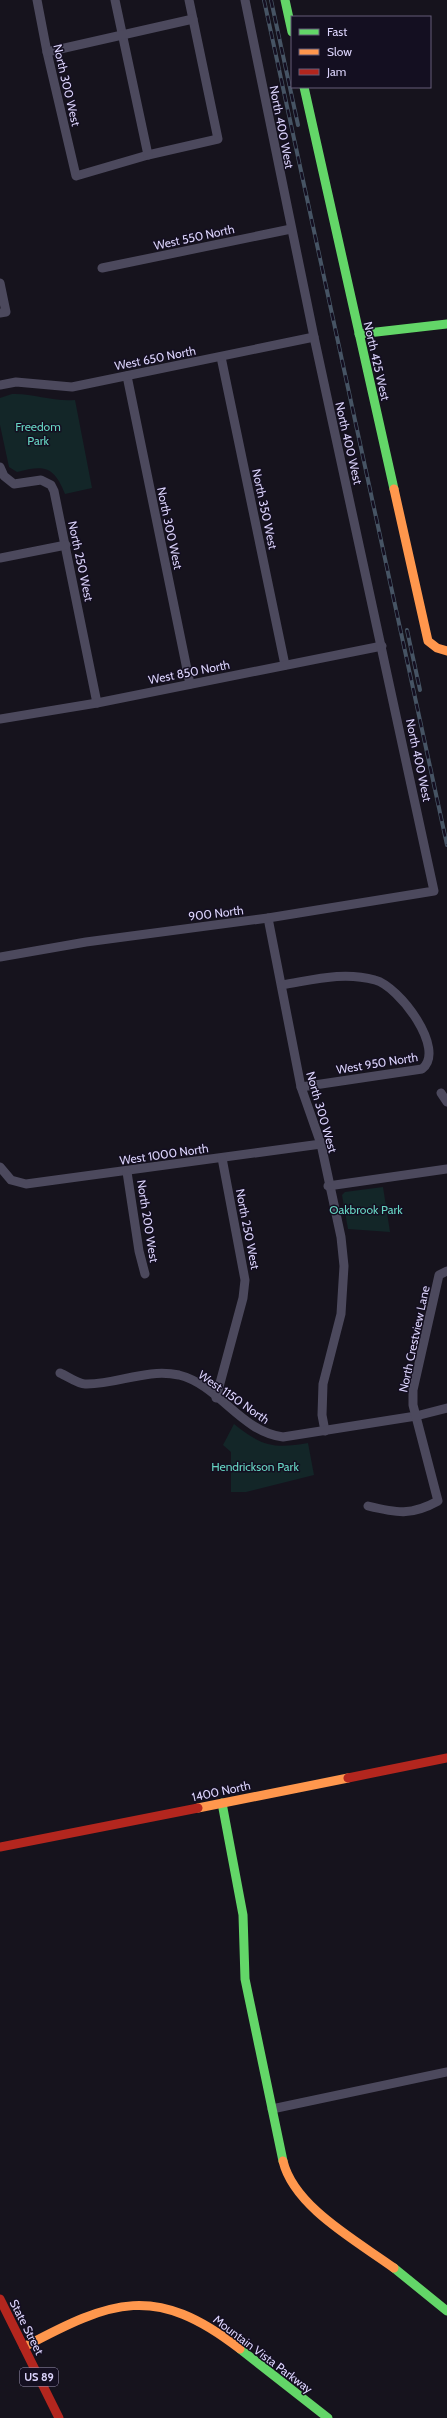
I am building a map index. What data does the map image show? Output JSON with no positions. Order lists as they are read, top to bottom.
{
  "streets": {
    "street": [
      "North 300 West",
      "North 400 West",
      "West 550 North",
      "West 650 North",
      "North 425 West",
      "North 350 West",
      "North 250 West",
      "West 850 North",
      "900 North",
      "West 950 North",
      "West 1000 North",
      "North 200 West",
      "North Crestview Lane",
      "West 1150 North",
      "1400 North",
      "State Street",
      "Mountain Vista Parkway",
      "US 89"
    ]
  },
  "crossings": [
    ["North 300 West", "West 650 North"],
    ["North 300 West", "West 850 North"],
    ["North 300 West", "900 North"],
    ["North 300 West", "West 950 North"],
    ["North 300 West", "West 1000 North"],
    ["North 300 West", "West 1150 North"],
    ["North 400 West", "West 550 North"],
    ["North 400 West", "West 650 North"],
    ["North 400 West", "West 850 North"],
    ["North 400 West", "900 North"],
    ["West 650 North", "North 350 West"],
    ["North 350 West", "West 850 North"],
    ["North 250 West", "West 850 North"],
    ["North 250 West", "West 1000 North"],
    ["North 250 West", "West 1150 North"],
    ["West 1000 North", "North 200 West"],
    ["North Crestview Lane", "West 1150 North"],
    ["State Street", "Mountain Vista Parkway"]
  ],
  "parks": ["Freedom Park", "Oakbrook Park", "Hendrickson Park"],
  "legend": ["Fast", "Slow", "Jam"]
}
